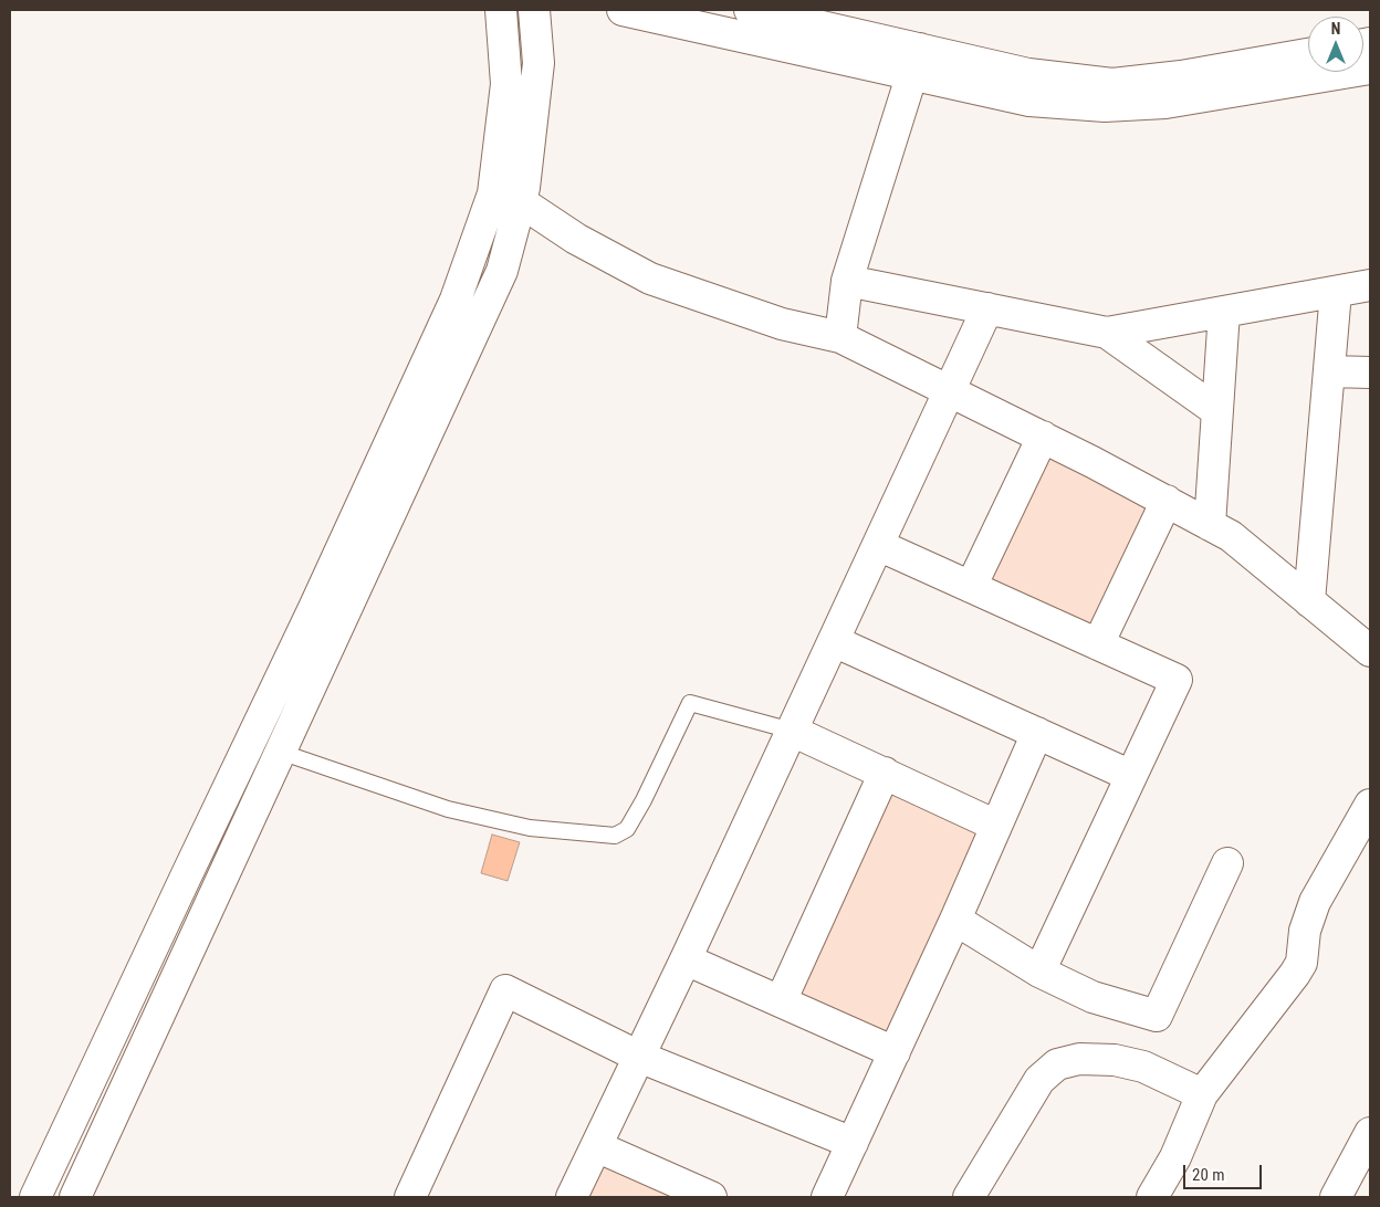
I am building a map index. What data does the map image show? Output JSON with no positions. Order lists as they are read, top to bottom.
{
  "scale_bar": "20 m",
  "north": "top"
}
